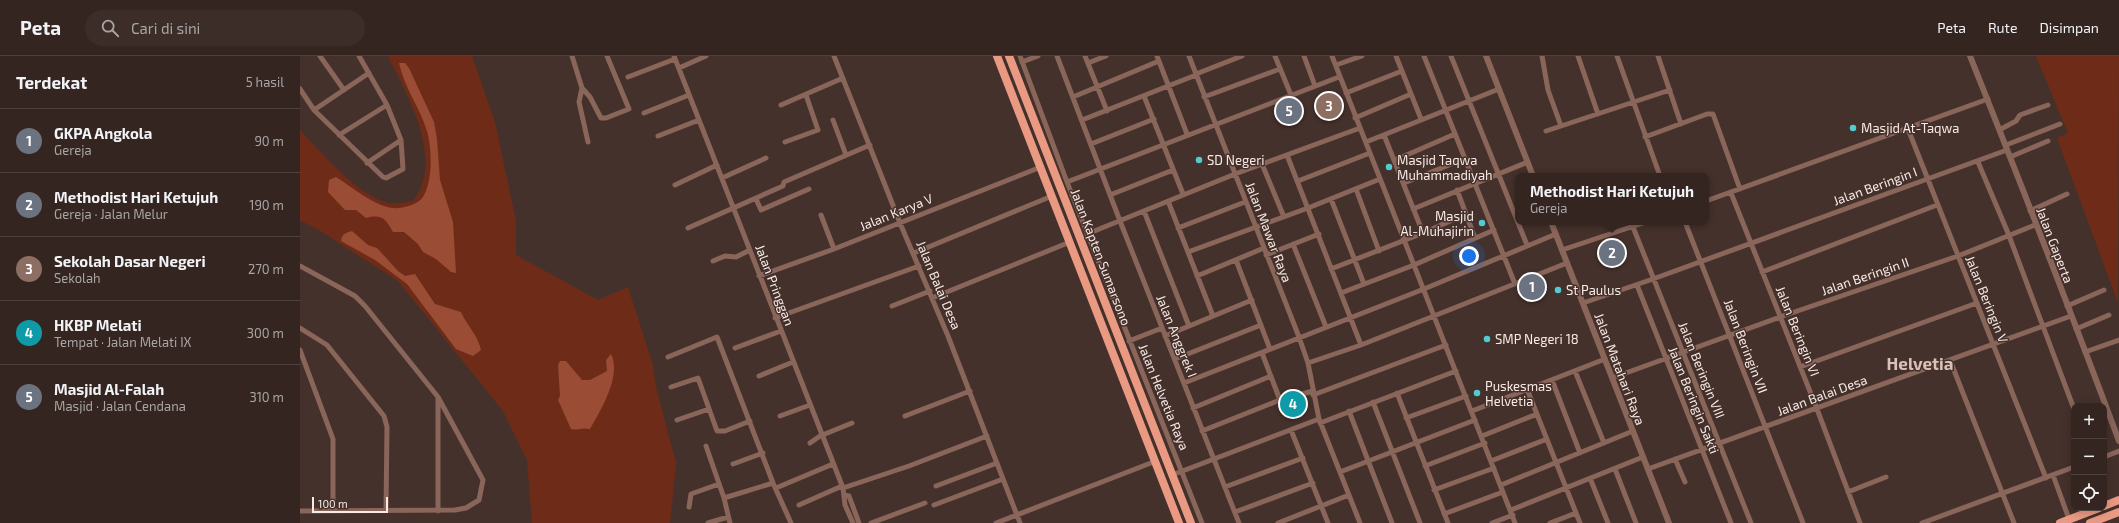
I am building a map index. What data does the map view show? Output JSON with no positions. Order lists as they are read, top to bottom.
{
  "streets": {
    "highway": ["Jalan Kapten Sumarsono"],
    "street": [
      "Jalan Beringin I",
      "Jalan Karya V",
      "Jalan Mawar Raya",
      "Jalan Gaperta",
      "Jalan Beringin II",
      "Jalan Pringgan",
      "Jalan Balai Desa",
      "Jalan Beringin V",
      "Jalan Beringin VI",
      "Jalan Anggrek I",
      "Jalan Beringin VII",
      "Jalan Matahari Raya",
      "Jalan Beringin VIII",
      "Jalan Helvetia Raya",
      "Jalan Beringin Sakti"
    ]
  },
  "crossings": [
    ["Jalan Beringin I", "Jalan Gaperta"],
    ["Jalan Beringin I", "Jalan Beringin V"],
    ["Jalan Beringin I", "Jalan Beringin VI"],
    ["Jalan Beringin I", "Jalan Beringin VII"],
    ["Jalan Beringin I", "Jalan Matahari Raya"],
    ["Jalan Beringin I", "Jalan Beringin VIII"],
    ["Jalan Beringin I", "Jalan Beringin Sakti"],
    ["Jalan Karya V", "Jalan Kapten Sumarsono"],
    ["Jalan Karya V", "Jalan Pringgan"],
    ["Jalan Karya V", "Jalan Balai Desa"],
    ["Jalan Gaperta", "Jalan Beringin II"],
    ["Jalan Gaperta", "Jalan Balai Desa"],
    ["Jalan Beringin II", "Jalan Beringin V"],
    ["Jalan Beringin II", "Jalan Beringin VI"],
    ["Jalan Beringin II", "Jalan Beringin VII"],
    ["Jalan Beringin II", "Jalan Matahari Raya"],
    ["Jalan Beringin II", "Jalan Beringin VIII"],
    ["Jalan Beringin II", "Jalan Beringin Sakti"],
    ["Jalan Balai Desa", "Jalan Beringin V"],
    ["Jalan Balai Desa", "Jalan Beringin VI"],
    ["Jalan Balai Desa", "Jalan Beringin VII"],
    ["Jalan Balai Desa", "Jalan Matahari Raya"],
    ["Jalan Balai Desa", "Jalan Beringin VIII"],
    ["Jalan Balai Desa", "Jalan Beringin Sakti"]
  ],
  "districts": ["Helvetia"],
  "places": [
    "Masjid At-Taqwa",
    "SD Negeri",
    "Masjid Taqwa Muhammadiyah",
    "Masjid Al-Muhajirin",
    "St Paulus",
    "SMP Negeri 18",
    "Puskesmas Helvetia"
  ],
  "scale_bar": "100 m",
  "page": {
    "header": "Peta",
    "search": "Cari di sini",
    "nav": ["Peta", "Rute", "Disimpan"],
    "heading": ["Terdekat", "5 hasil"],
    "pins": [
      "3",
      "5",
      "2",
      "1",
      "4"
    ],
    "list": [
      {
        "mark": "1",
        "name": "GKPA Angkola",
        "note": "Gereja",
        "value": "90 m"
      },
      {
        "mark": "2",
        "name": "Methodist Hari Ketujuh",
        "note": "Gereja · Jalan Melur",
        "value": "190 m"
      },
      {
        "mark": "3",
        "name": "Sekolah Dasar Negeri",
        "note": "Sekolah",
        "value": "270 m"
      },
      {
        "mark": "4",
        "name": "HKBP Melati",
        "note": "Tempat · Jalan Melati IX",
        "value": "300 m"
      },
      {
        "mark": "5",
        "name": "Masjid Al-Falah",
        "note": "Masjid · Jalan Cendana",
        "value": "310 m"
      }
    ],
    "popup": ["Methodist Hari Ketujuh", "Gereja"],
    "map_buttons": ["+", "−"],
    "scale": "100 m"
  }
}
